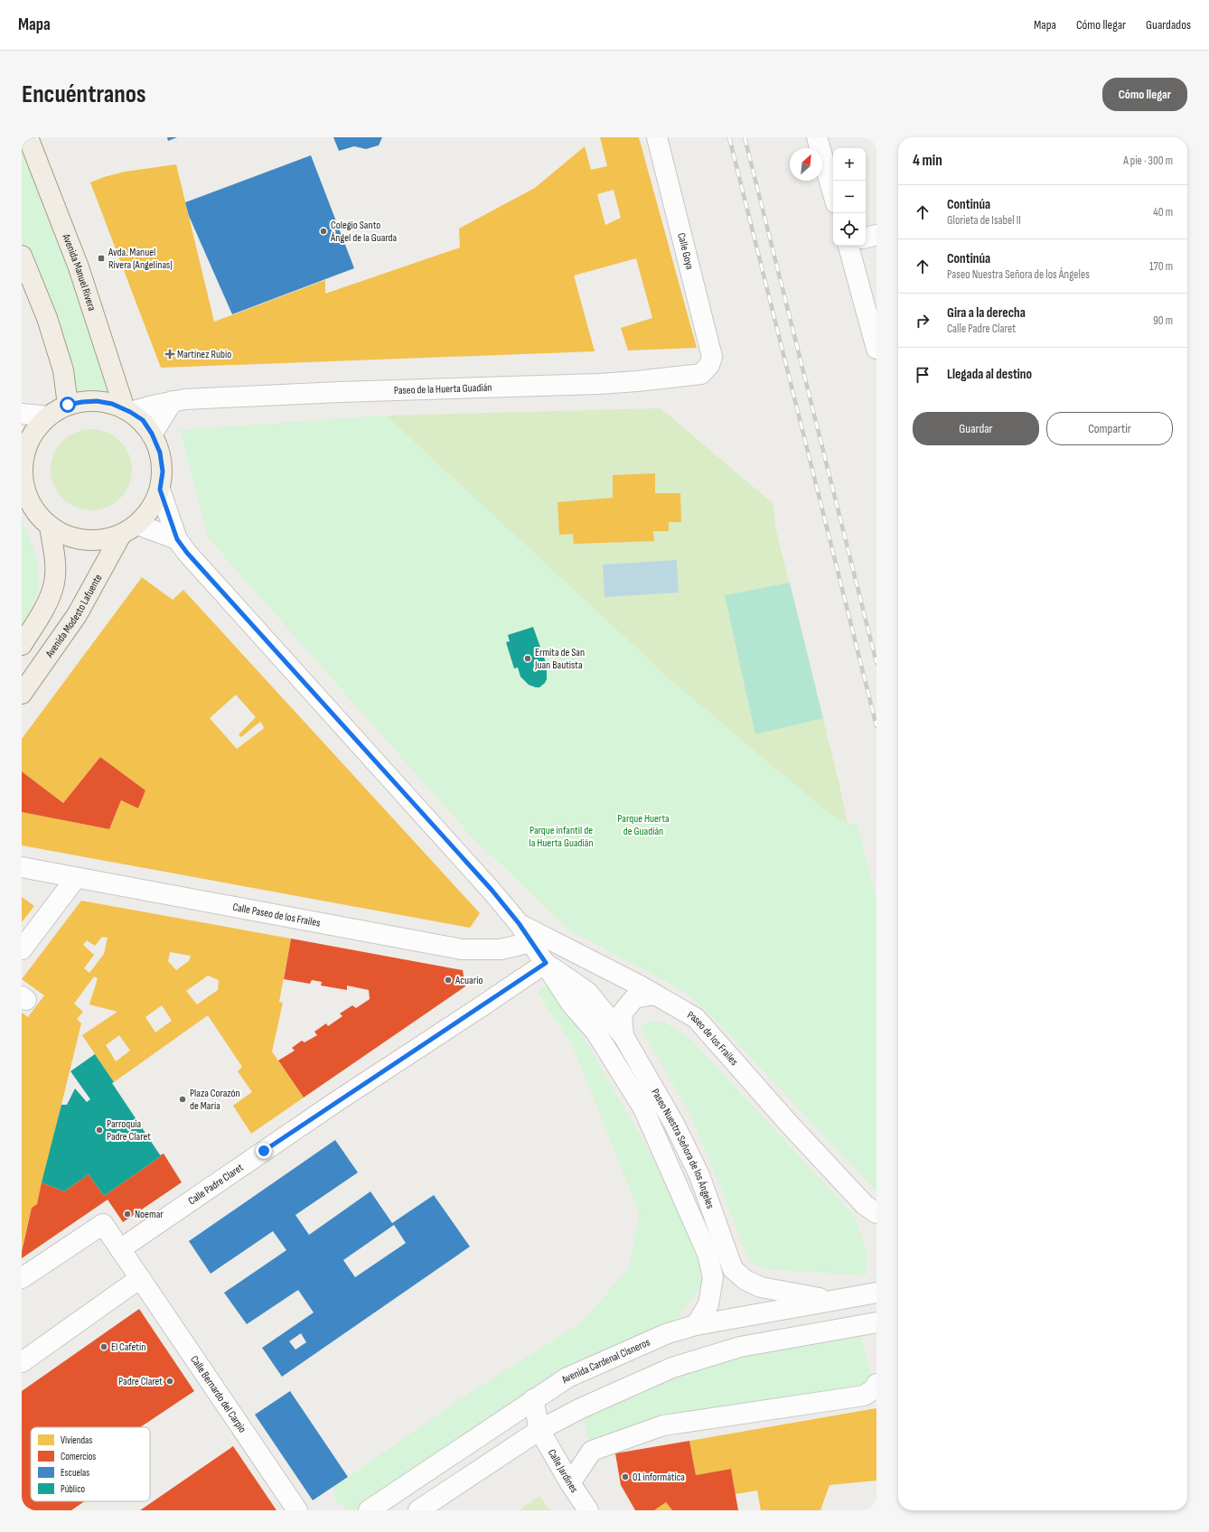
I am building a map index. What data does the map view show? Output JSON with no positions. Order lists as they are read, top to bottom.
{
  "streets": {
    "main road": ["Avenida Manuel Rivera", "Avenida Modesto Lafuente"],
    "street": [
      "Calle Goya",
      "Paseo de la Huerta Guadián",
      "Calle Paseo de los Frailes",
      "Paseo de los Frailes",
      "Paseo Nuestra Señora de los Ángeles",
      "Calle Padre Claret",
      "Avenida Cardenal Cisneros",
      "Calle Bernardo del Carpio",
      "Calle Jardines"
    ]
  },
  "crossings": [
    ["Calle Goya", "Paseo de la Huerta Guadián"],
    ["Avenida Manuel Rivera", "Paseo de la Huerta Guadián"],
    ["Calle Paseo de los Frailes", "Paseo Nuestra Señora de los Ángeles"],
    ["Paseo de los Frailes", "Paseo Nuestra Señora de los Ángeles"],
    ["Paseo Nuestra Señora de los Ángeles", "Calle Padre Claret"],
    ["Paseo Nuestra Señora de los Ángeles", "Avenida Cardenal Cisneros"],
    ["Avenida Cardenal Cisneros", "Calle Jardines"]
  ],
  "parks": ["Parque Huerta de Guadián", "Parque infantil de la Huerta Guadián"],
  "places": {
    "other": [
      "Colegio Santo Ángel de la Guarda",
      "Ermita de San Juan Bautista",
      "Acuario",
      "Plaza Corazón de María",
      "Parroquia Padre Claret",
      "Noemar",
      "El Cafetín",
      "Padre Claret",
      "01 informática"
    ],
    "transit": ["Avda. Manuel Rivera (Angelinas)"],
    "health": ["Martínez Rubio"]
  },
  "legend": [
    "Viviendas",
    "Comercios",
    "Escuelas",
    "Público"
  ],
  "north": "top right",
  "page": {
    "header": "Mapa",
    "nav": ["Mapa", "Cómo llegar", "Guardados"],
    "buttons": [
      "Cómo llegar",
      ["Guardar", "Compartir"]
    ],
    "title": "Encuéntranos",
    "heading": ["4 min", "A pie · 300 m"],
    "map_buttons": ["+", "−"],
    "list": [
      ["Continúa", "Glorieta de Isabel II", "40 m"],
      ["Continúa", "Paseo Nuestra Señora de los Ángeles", "170 m"],
      ["Gira a la derecha", "Calle Padre Claret", "90 m"],
      "Llegada al destino"
    ]
  }
}
